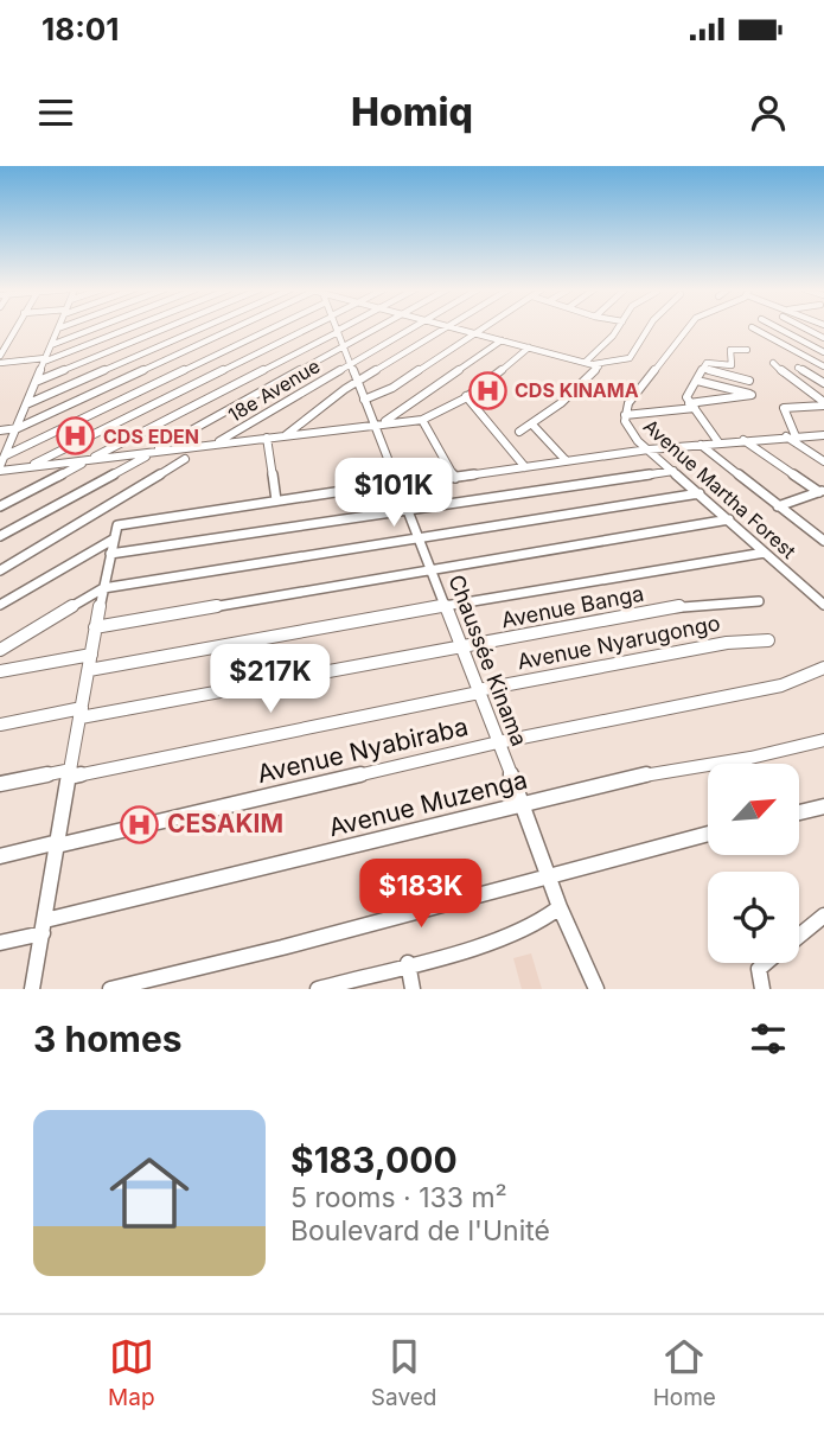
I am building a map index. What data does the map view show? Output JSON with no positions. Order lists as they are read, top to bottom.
{
  "streets": {
    "street": [
      "18e Avenue",
      "Avenue Martha Forest",
      "Avenue Banga",
      "Avenue Nyarugongo",
      "Chaussée Kinama",
      "Avenue Nyabiraba",
      "Avenue Muzenga"
    ]
  },
  "crossings": [
    ["18e Avenue", "Chaussée Kinama"],
    ["Avenue Banga", "Chaussée Kinama"],
    ["Avenue Nyarugongo", "Chaussée Kinama"],
    ["Chaussée Kinama", "Avenue Nyabiraba"],
    ["Chaussée Kinama", "Avenue Muzenga"]
  ],
  "places": {
    "hospital": ["CDS KINAMA", "CDS EDEN", "CESAKIM"]
  },
  "north": "top right",
  "page": {
    "status": "18:01",
    "header": "Homiq",
    "price": ["$101K", "$217K", "$183K"],
    "heading": "3 homes",
    "list": [
      {
        "name": "$183,000",
        "note": "5 rooms · 133 m² · Boulevard de l'Unité"
      }
    ],
    "tabs": ["Map", "Saved", "Home"]
  }
}
